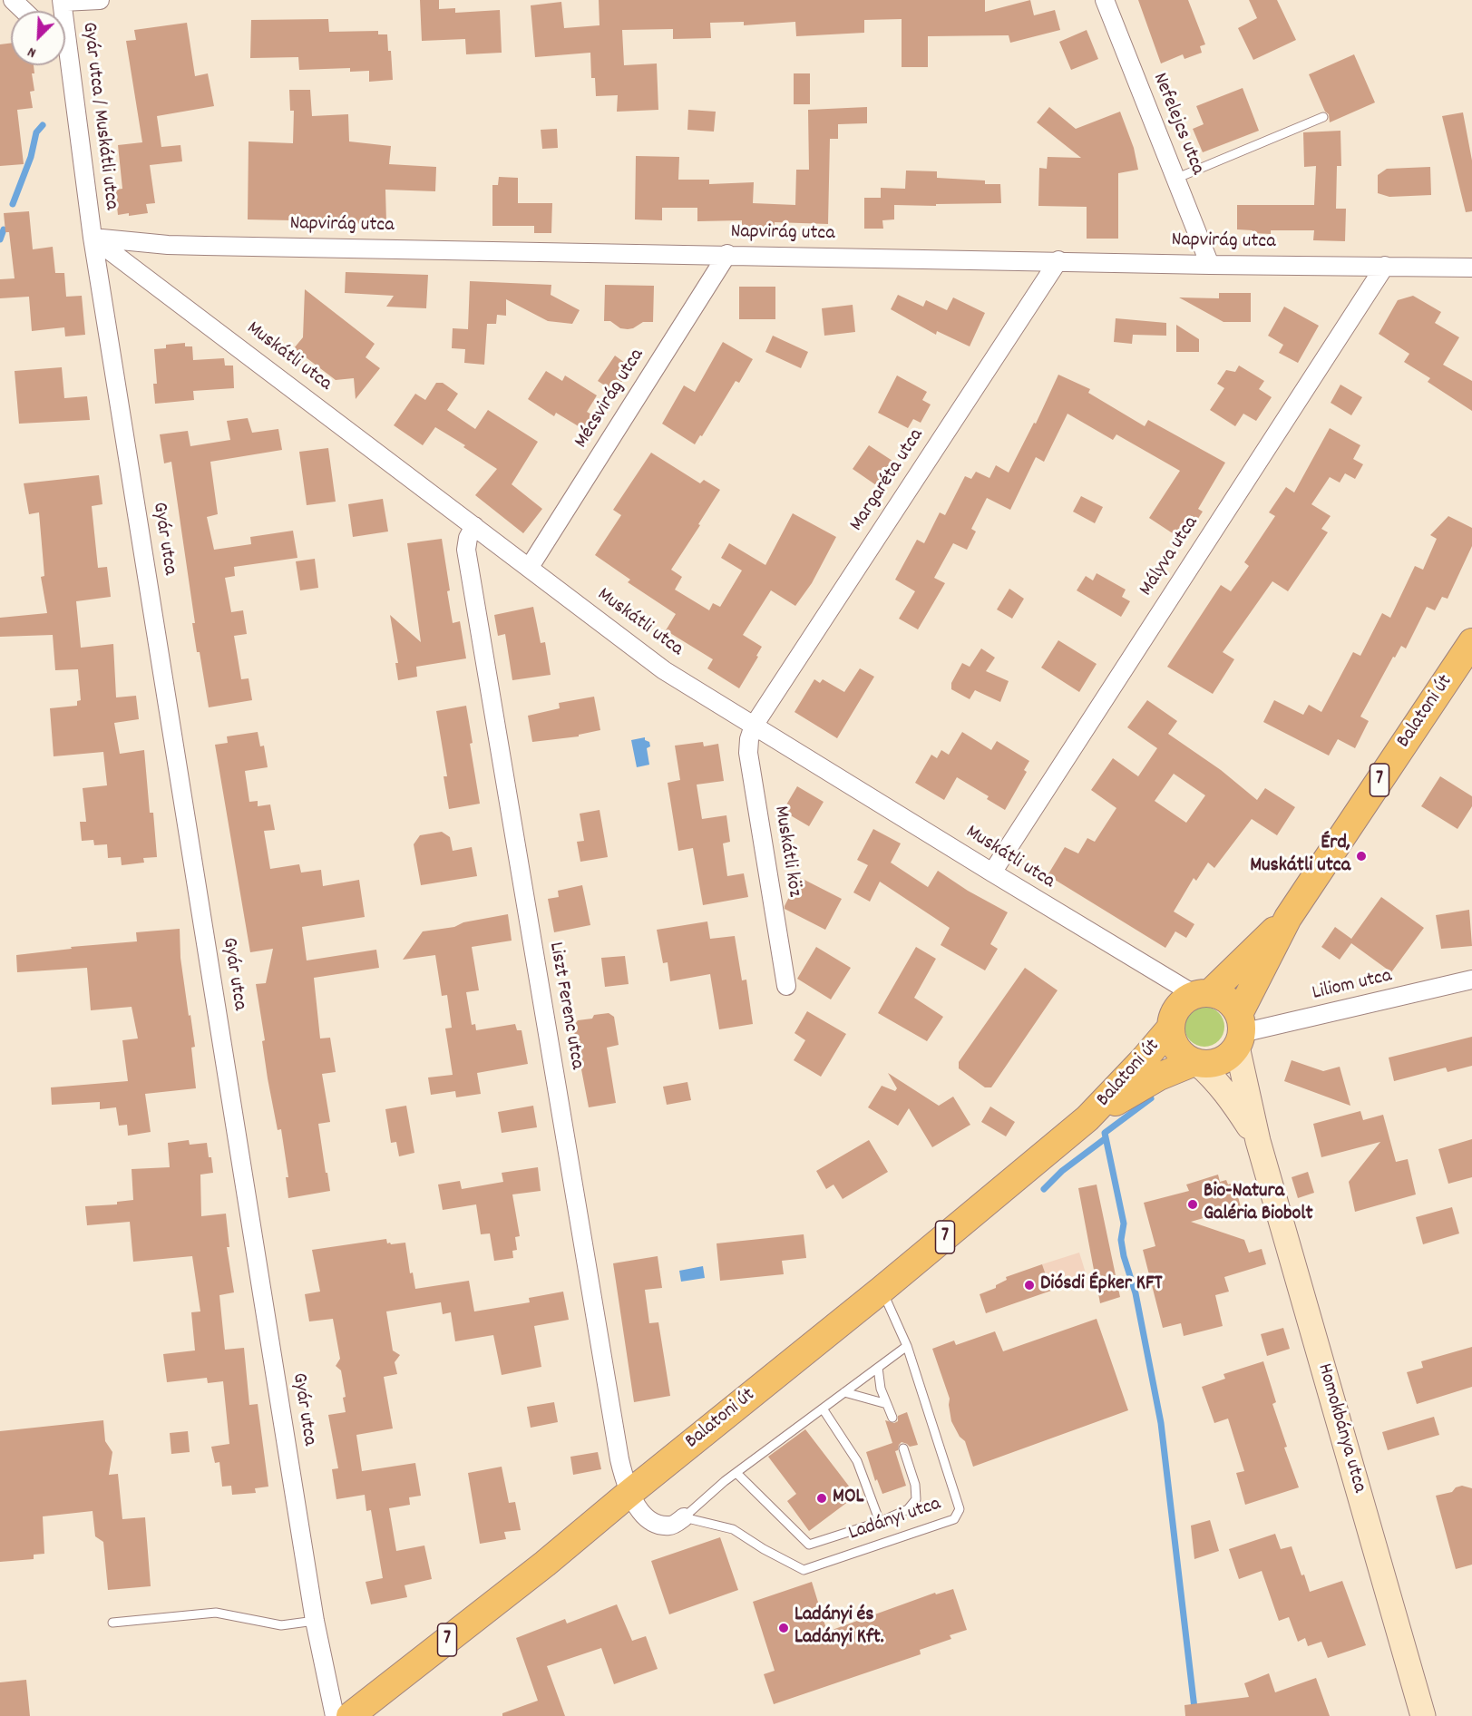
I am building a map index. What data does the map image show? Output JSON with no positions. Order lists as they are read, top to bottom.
{
  "streets": {
    "main road": ["Balatoni út", "7"],
    "street": [
      "Gyár utca / Muskátli utca",
      "Nefelejcs utca",
      "Napvirág utca",
      "Muskátli utca",
      "Mécsvirág utca",
      "Margaréta utca",
      "Gyár utca",
      "Mályva utca",
      "Muskátli köz",
      "Liliom utca",
      "Liszt Ferenc utca",
      "Homokbánya utca"
    ],
    "lane": ["Ladányi utca"]
  },
  "crossings": [
    ["Gyár utca / Muskátli utca", "Napvirág utca"],
    ["Gyár utca / Muskátli utca", "Muskátli utca"],
    ["Gyár utca / Muskátli utca", "Gyár utca"],
    ["Nefelejcs utca", "Napvirág utca"],
    ["Napvirág utca", "Muskátli utca"],
    ["Napvirág utca", "Mécsvirág utca"],
    ["Napvirág utca", "Margaréta utca"],
    ["Napvirág utca", "Gyár utca"],
    ["Napvirág utca", "Mályva utca"],
    ["Muskátli utca", "Mécsvirág utca"],
    ["Muskátli utca", "Margaréta utca"],
    ["Muskátli utca", "Gyár utca"],
    ["Muskátli utca", "Mályva utca"],
    ["Muskátli utca", "Balatoni út"],
    ["Muskátli utca", "7"],
    ["Muskátli utca", "Muskátli köz"],
    ["Muskátli utca", "Liliom utca"],
    ["Muskátli utca", "Liszt Ferenc utca"],
    ["Muskátli utca", "Homokbánya utca"],
    ["Margaréta utca", "Muskátli köz"],
    ["Balatoni út", "7"],
    ["Balatoni út", "Liliom utca"],
    ["Balatoni út", "Liszt Ferenc utca"],
    ["Balatoni út", "Homokbánya utca"],
    ["Balatoni út", "Ladányi utca"],
    ["7", "Liliom utca"],
    ["7", "Homokbánya utca"],
    ["Liliom utca", "Homokbánya utca"]
  ],
  "places": [
    "Érd, Muskátli utca",
    "Bio-Natura Galéria Biobolt",
    "Diósdi Épker KFT",
    "MOL",
    "Ladányi és Ladányi Kft."
  ],
  "north": "bottom left"
}
